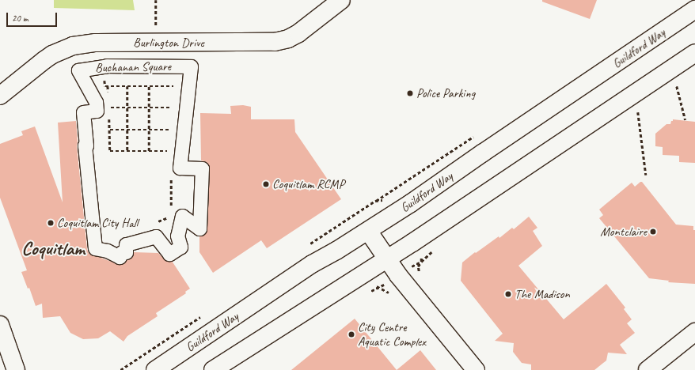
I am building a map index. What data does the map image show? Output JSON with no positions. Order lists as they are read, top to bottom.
{
  "streets": {
    "main road": ["Burlington Drive", "Guildford Way"],
    "street": ["Buchanan Square"]
  },
  "districts": ["Coquitlam"],
  "places": [
    "Police Parking",
    "Coquitlam RCMP",
    "Coquitlam City Hall",
    "Montclaire",
    "The Madison",
    "City Centre Aquatic Complex"
  ],
  "scale_bar": "20 m"
}
